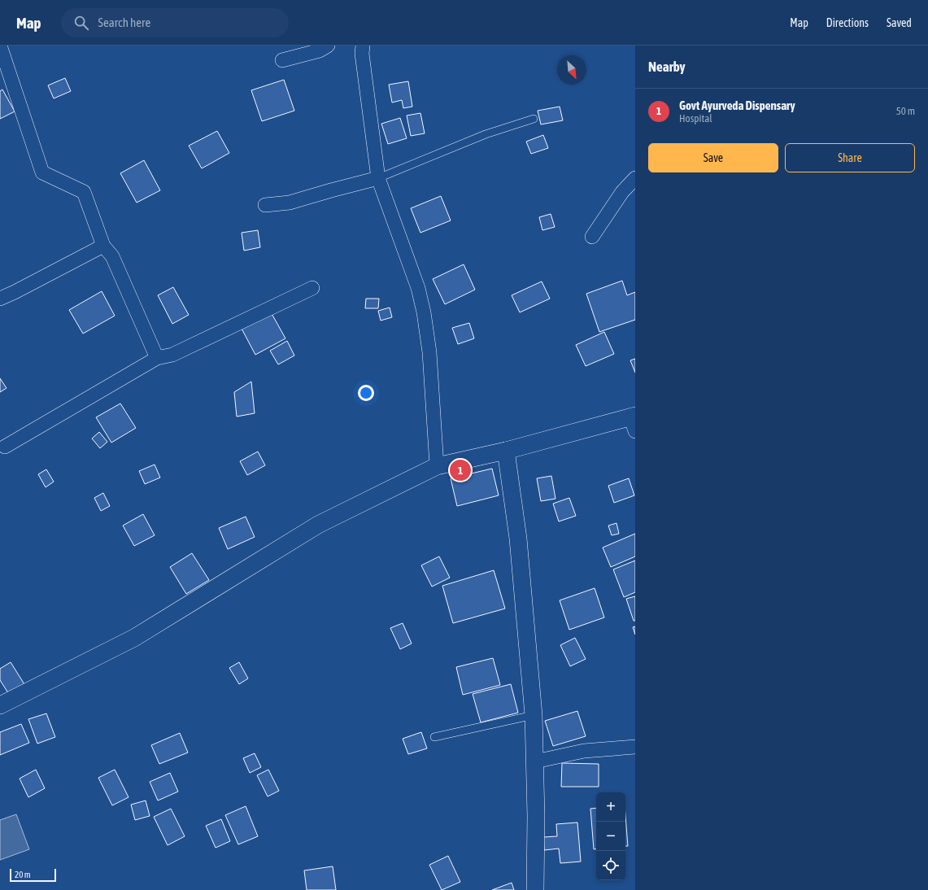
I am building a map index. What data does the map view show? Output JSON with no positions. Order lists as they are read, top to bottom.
{
  "scale_bar": "20 m",
  "north": "bottom right",
  "page": {
    "header": "Map",
    "search": "Search here",
    "nav": ["Map", "Directions", "Saved"],
    "heading": "Nearby",
    "list": [
      {
        "mark": "1",
        "name": "Govt Ayurveda Dispensary",
        "note": "Hospital",
        "value": "50 m"
      }
    ],
    "buttons": ["Save", "Share"],
    "pins": "1",
    "map_buttons": ["+", "−"],
    "scale": "20 m"
  }
}
